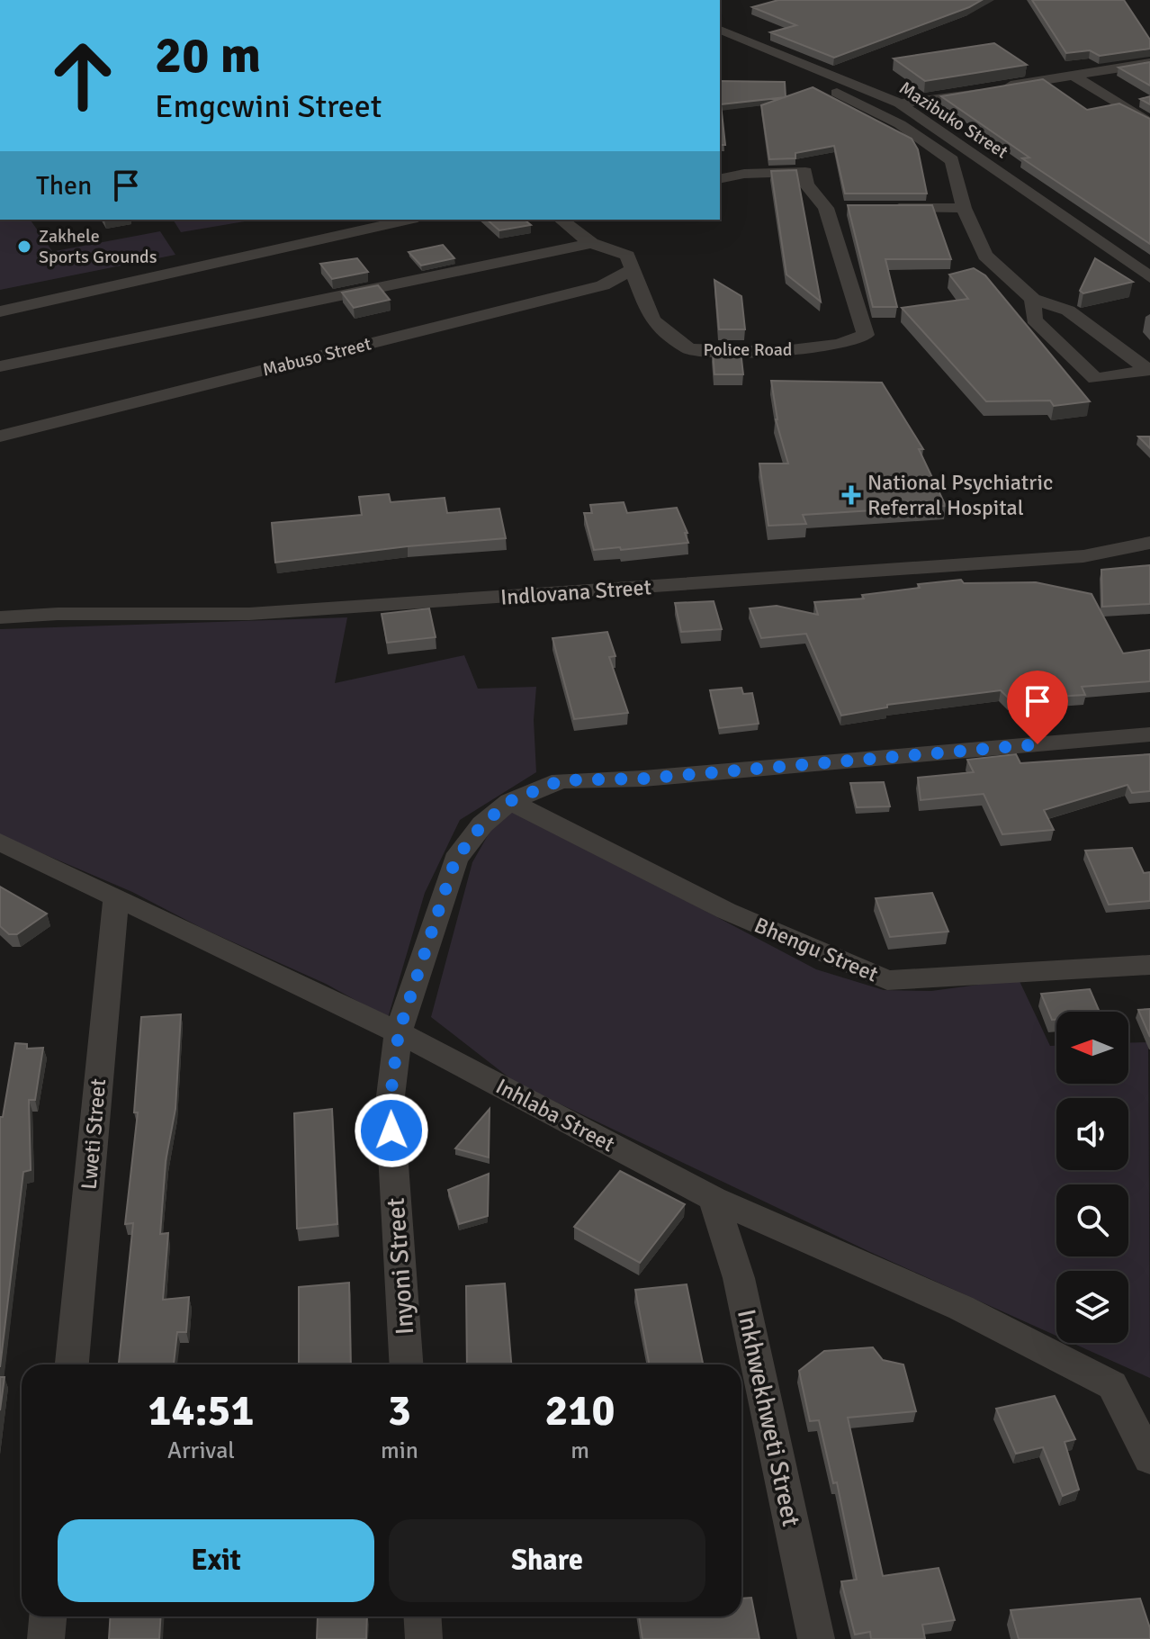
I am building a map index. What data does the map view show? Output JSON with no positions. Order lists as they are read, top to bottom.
{
  "streets": {
    "street": [
      "Mazibuko Street",
      "Police Road",
      "Mabuso Street",
      "Indlovana Street",
      "Bhengu Street",
      "Inhlaba Street",
      "Lweti Street",
      "Inyoni Street",
      "Inkhwekhweti Street"
    ]
  },
  "crossings": [
    ["Police Road", "Mabuso Street"],
    ["Bhengu Street", "Inyoni Street"],
    ["Inhlaba Street", "Lweti Street"],
    ["Inhlaba Street", "Inyoni Street"],
    ["Inhlaba Street", "Inkhwekhweti Street"]
  ],
  "places": {
    "other": ["Zakhele Sports Grounds"],
    "health": ["National Psychiatric Referral Hospital"]
  },
  "north": "left",
  "page": {
    "turn": ["20 m", "Emgcwini Street"],
    "then": "Then",
    "eta": [
      "14:51",
      "Arrival",
      "3",
      "min",
      "210",
      "m"
    ],
    "buttons": ["Exit", "Share"]
  }
}
